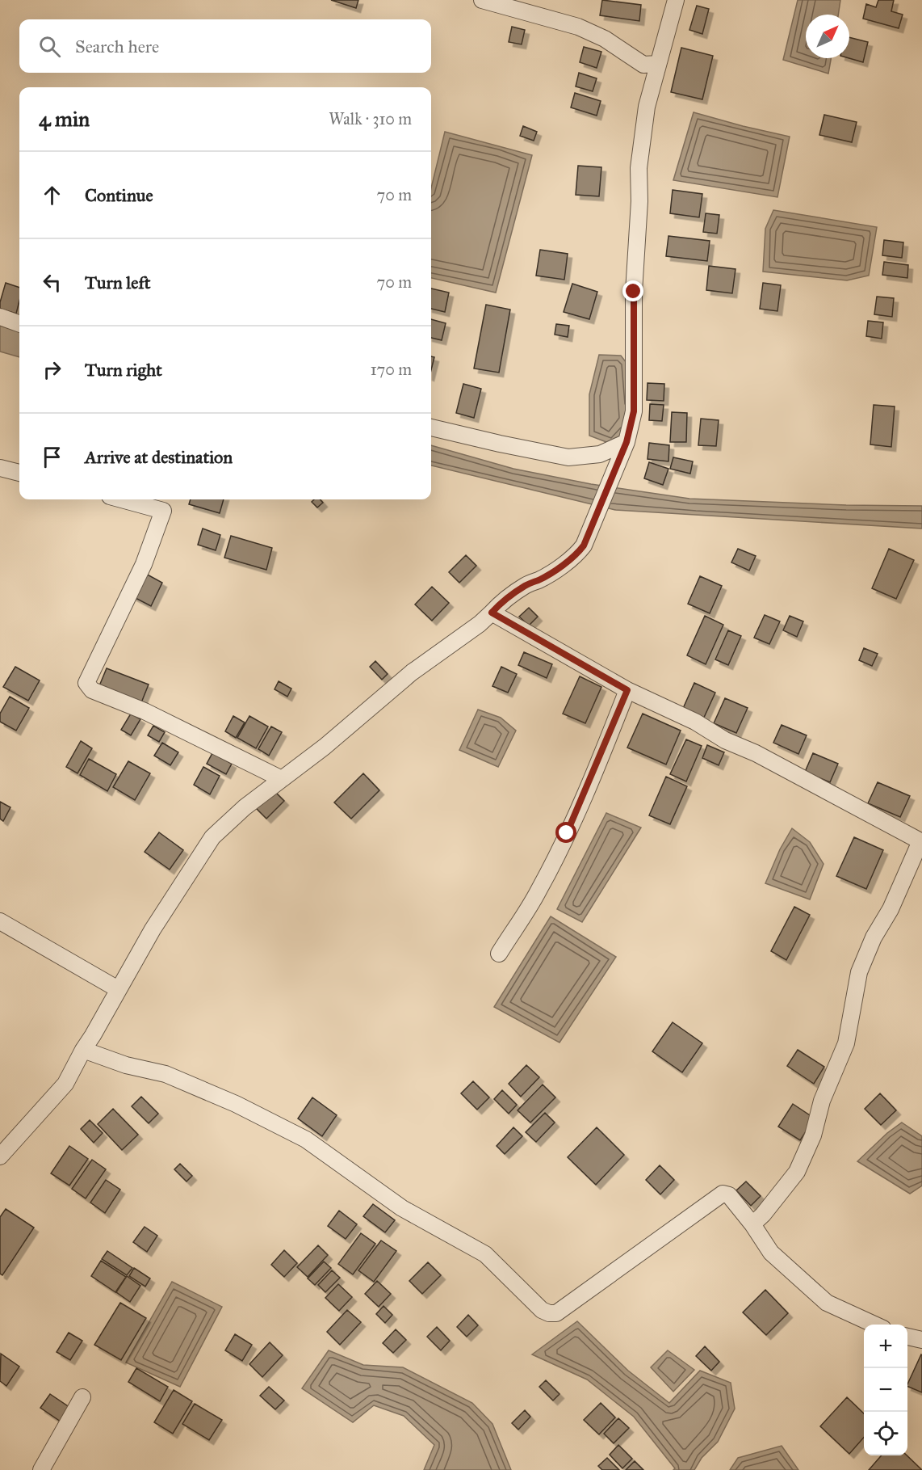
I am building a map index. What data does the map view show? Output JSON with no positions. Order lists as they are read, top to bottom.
{
  "north": "top right",
  "page": {
    "search": "Search here",
    "heading": ["4 min", "Walk · 310 m"],
    "list": [
      ["Continue", "70 m"],
      ["Turn left", "70 m"],
      ["Turn right", "170 m"],
      "Arrive at destination"
    ],
    "map_buttons": ["+", "−"]
  }
}
